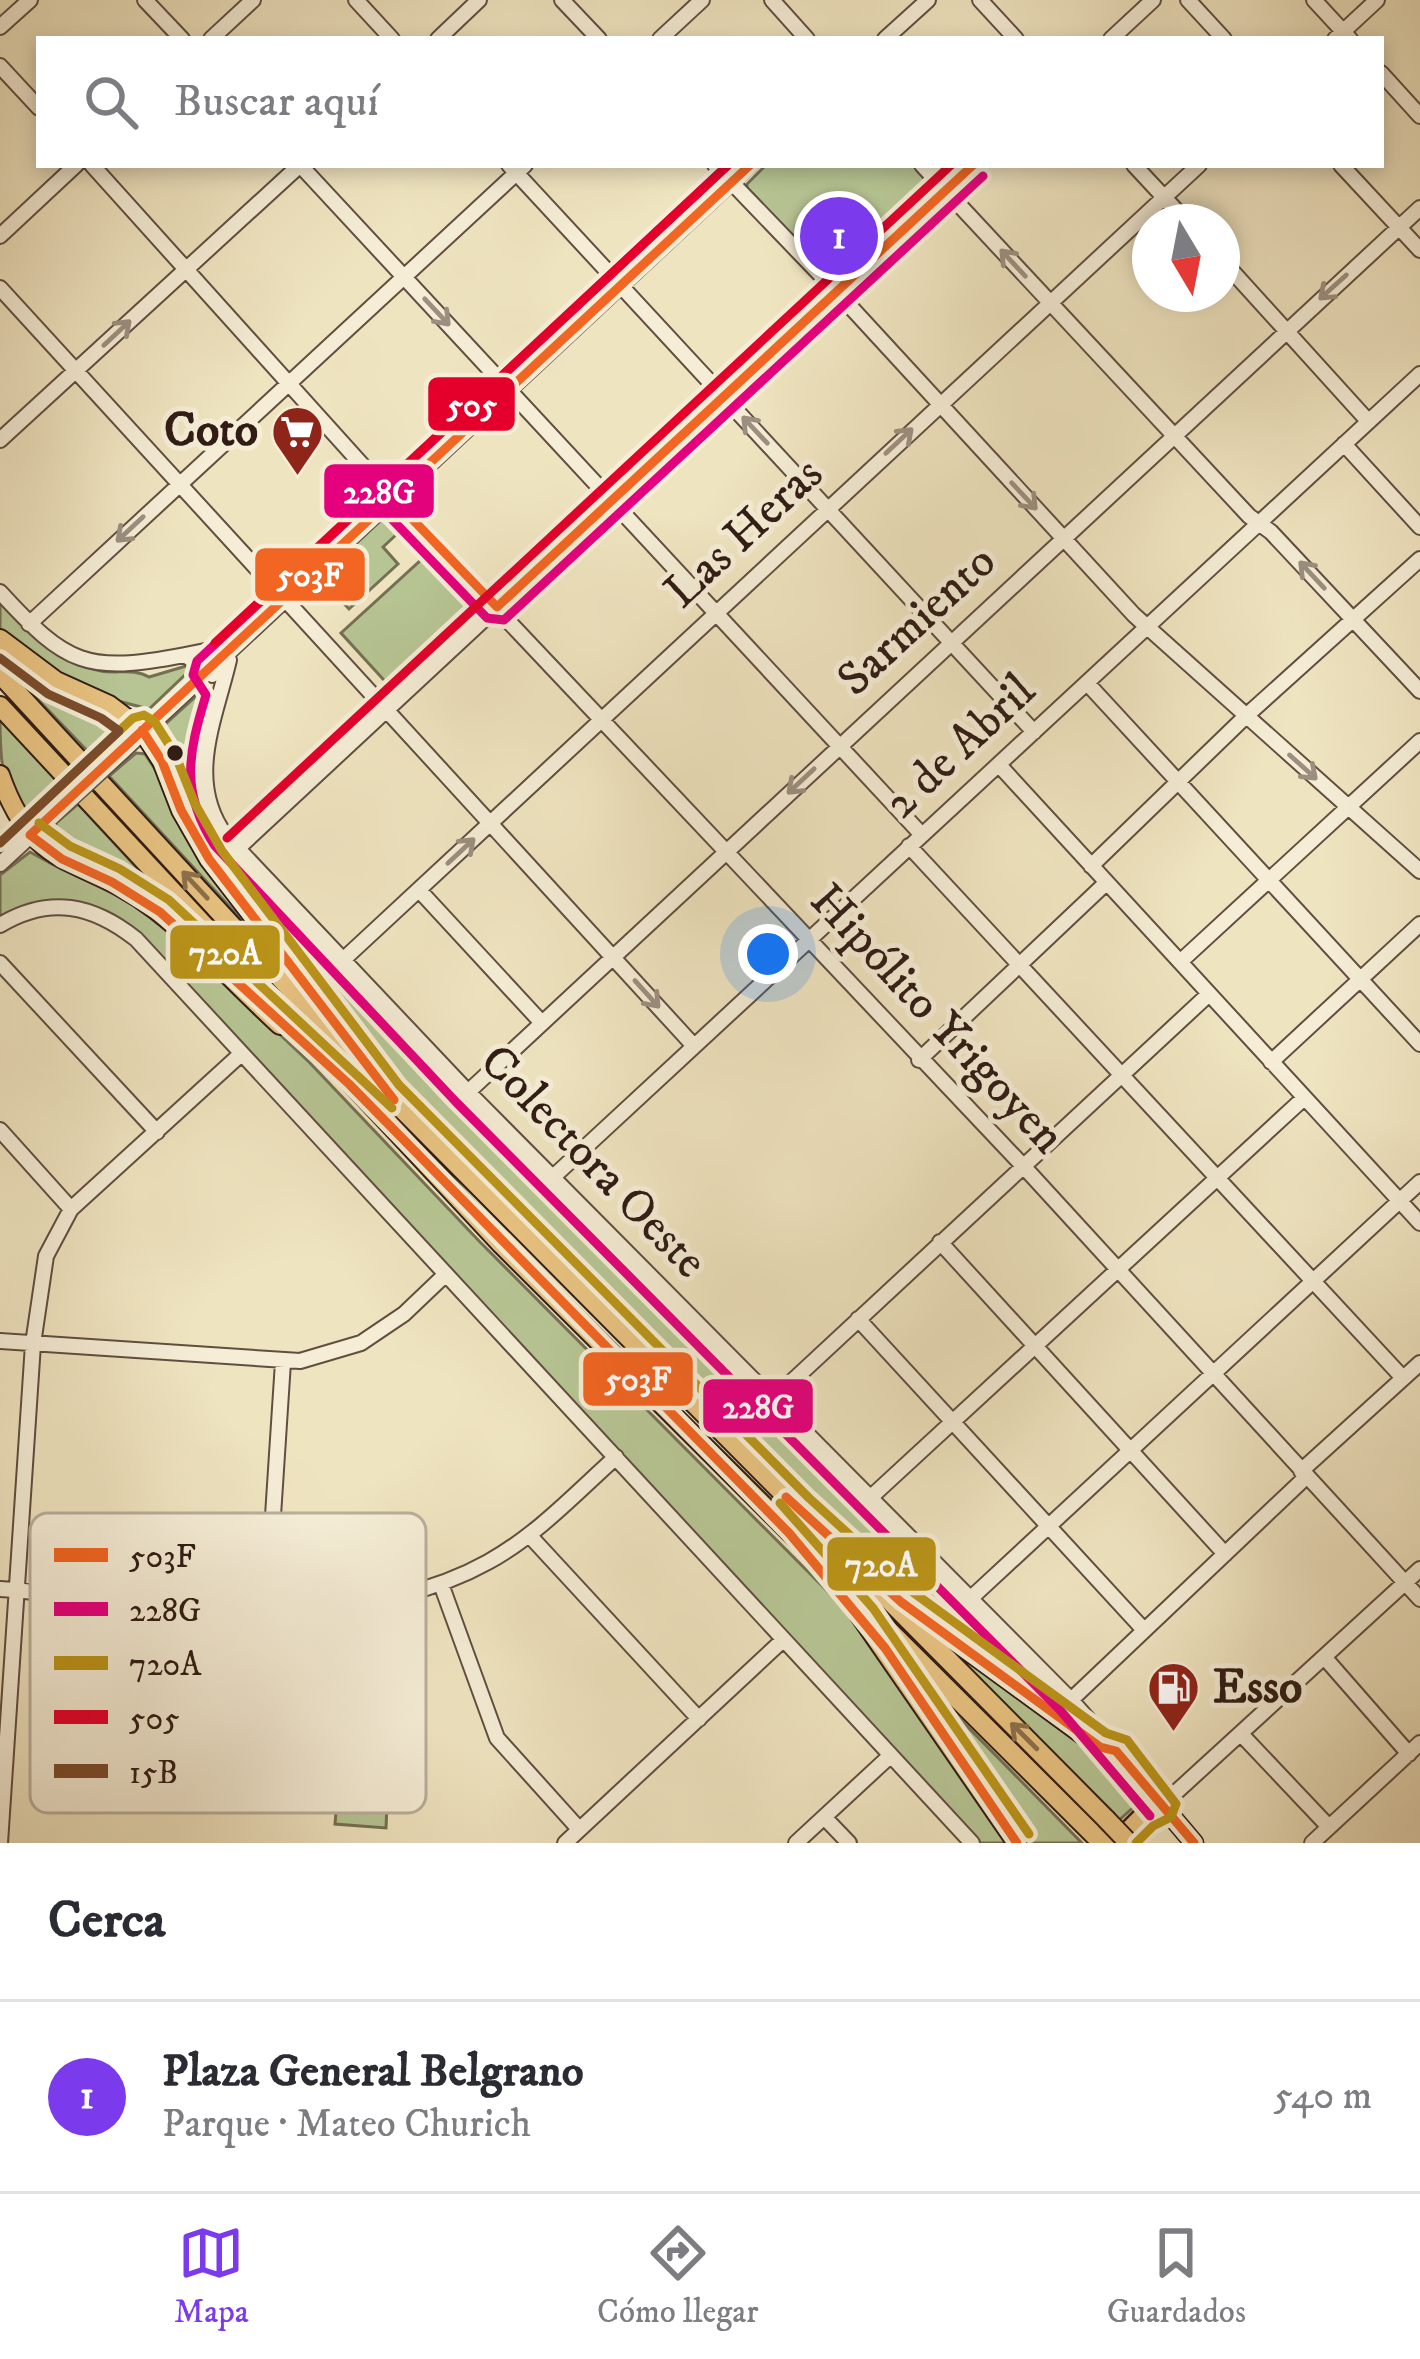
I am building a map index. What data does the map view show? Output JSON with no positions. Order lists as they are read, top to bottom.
{
  "streets": {
    "main road": ["Colectora Oeste"],
    "street": [
      "Las Heras",
      "Sarmiento",
      "2 de Abril",
      "Hipólito Yrigoyen"
    ]
  },
  "crossings": [
    ["Las Heras", "Hipólito Yrigoyen"],
    ["Las Heras", "Colectora Oeste"],
    ["Sarmiento", "Hipólito Yrigoyen"],
    ["Sarmiento", "Colectora Oeste"],
    ["2 de Abril", "Hipólito Yrigoyen"],
    ["2 de Abril", "Colectora Oeste"]
  ],
  "places": {
    "supermarket": ["Coto"],
    "fuel station": ["Esso"]
  },
  "lines": [
    "transit line 503F",
    "transit line 228G",
    "transit line 505",
    "transit line 15B",
    "transit line 720A"
  ],
  "legend": [
    "503F",
    "228G",
    "720A",
    "505",
    "15B"
  ],
  "north": "bottom",
  "page": {
    "search": "Buscar aquí",
    "pins": "1",
    "heading": "Cerca",
    "list": [
      {
        "mark": "1",
        "name": "Plaza General Belgrano",
        "note": "Parque · Mateo Churich",
        "value": "540 m"
      }
    ],
    "nav": ["Mapa", "Cómo llegar", "Guardados"]
  }
}
